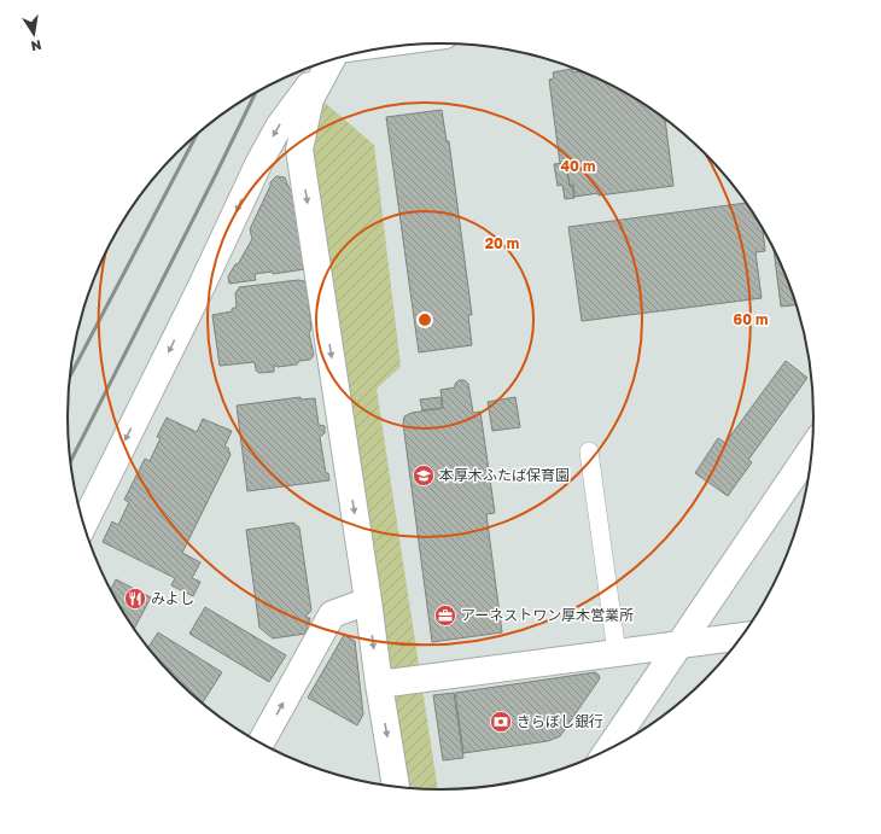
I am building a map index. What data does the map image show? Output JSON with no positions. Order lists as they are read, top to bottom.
{
  "places": {
    "school or university": ["本厚木ふたば保育園"],
    "restaurant": ["みよし"],
    "office": ["アーネストワン厚木営業所"],
    "bank": ["きらぼし銀行"]
  },
  "north": "bottom",
  "rings": ["40 m", "20 m", "60 m"]
}
